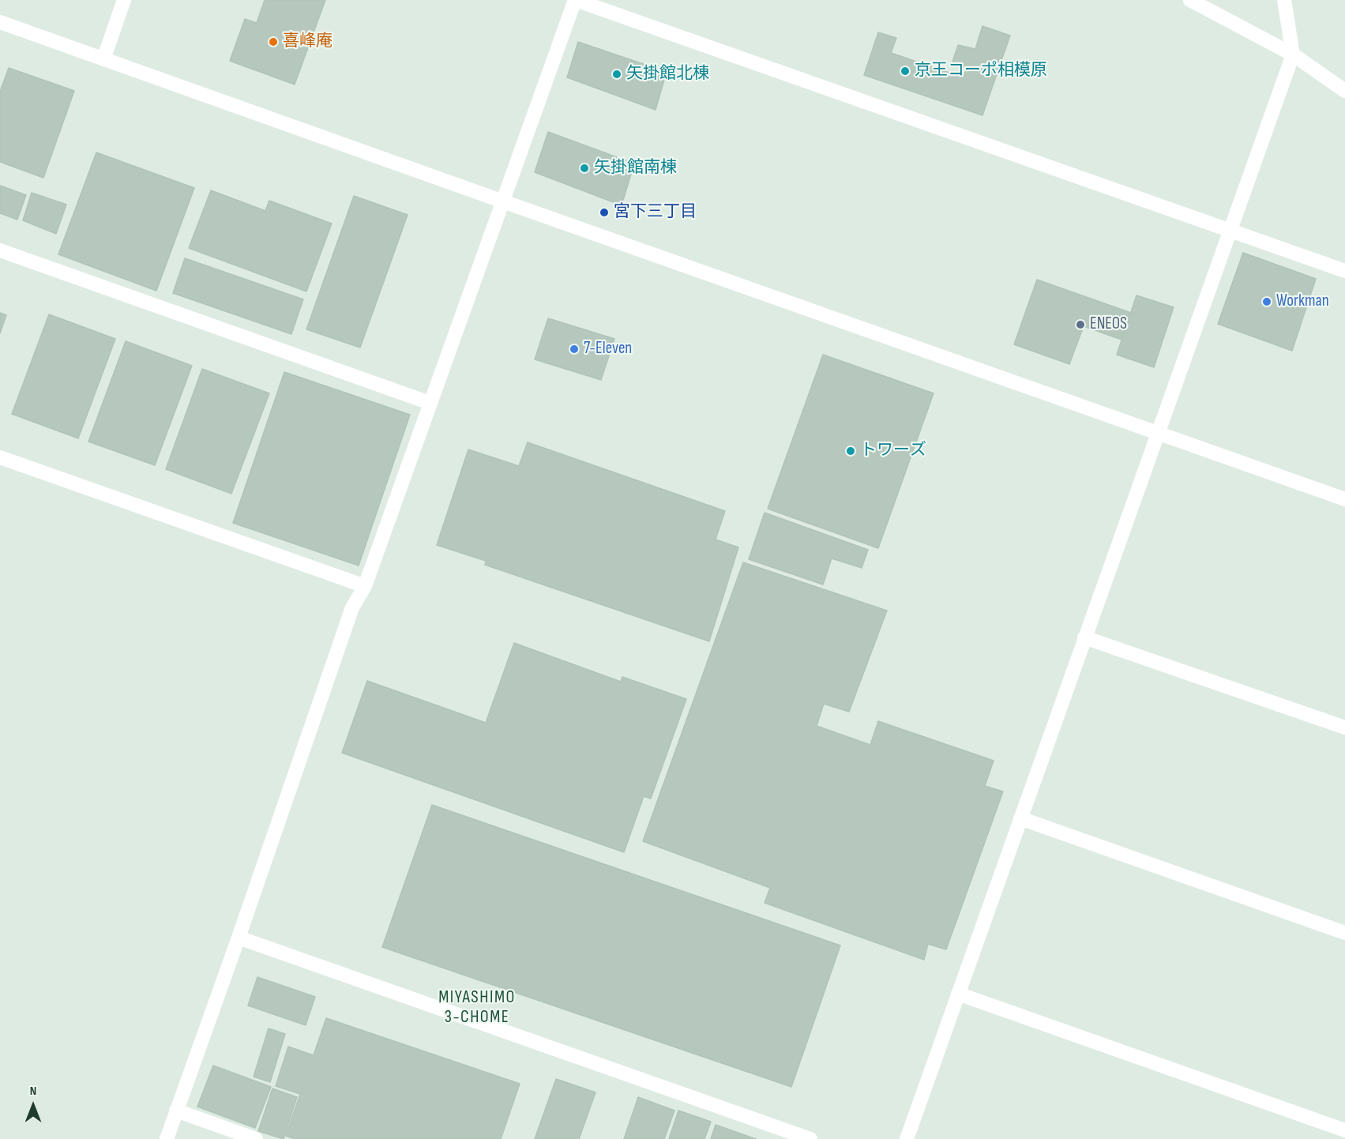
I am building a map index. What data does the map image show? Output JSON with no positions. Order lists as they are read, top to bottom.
{
  "districts": ["MIYASHIMO 3-CHOME"],
  "places": [
    "喜峰庵",
    "京王コーポ相模原",
    "矢掛館北棟",
    "矢掛館南棟",
    "宮下三丁目",
    "Workman",
    "ENEOS",
    "7-Eleven",
    "トワーズ"
  ],
  "north": "top"
}
